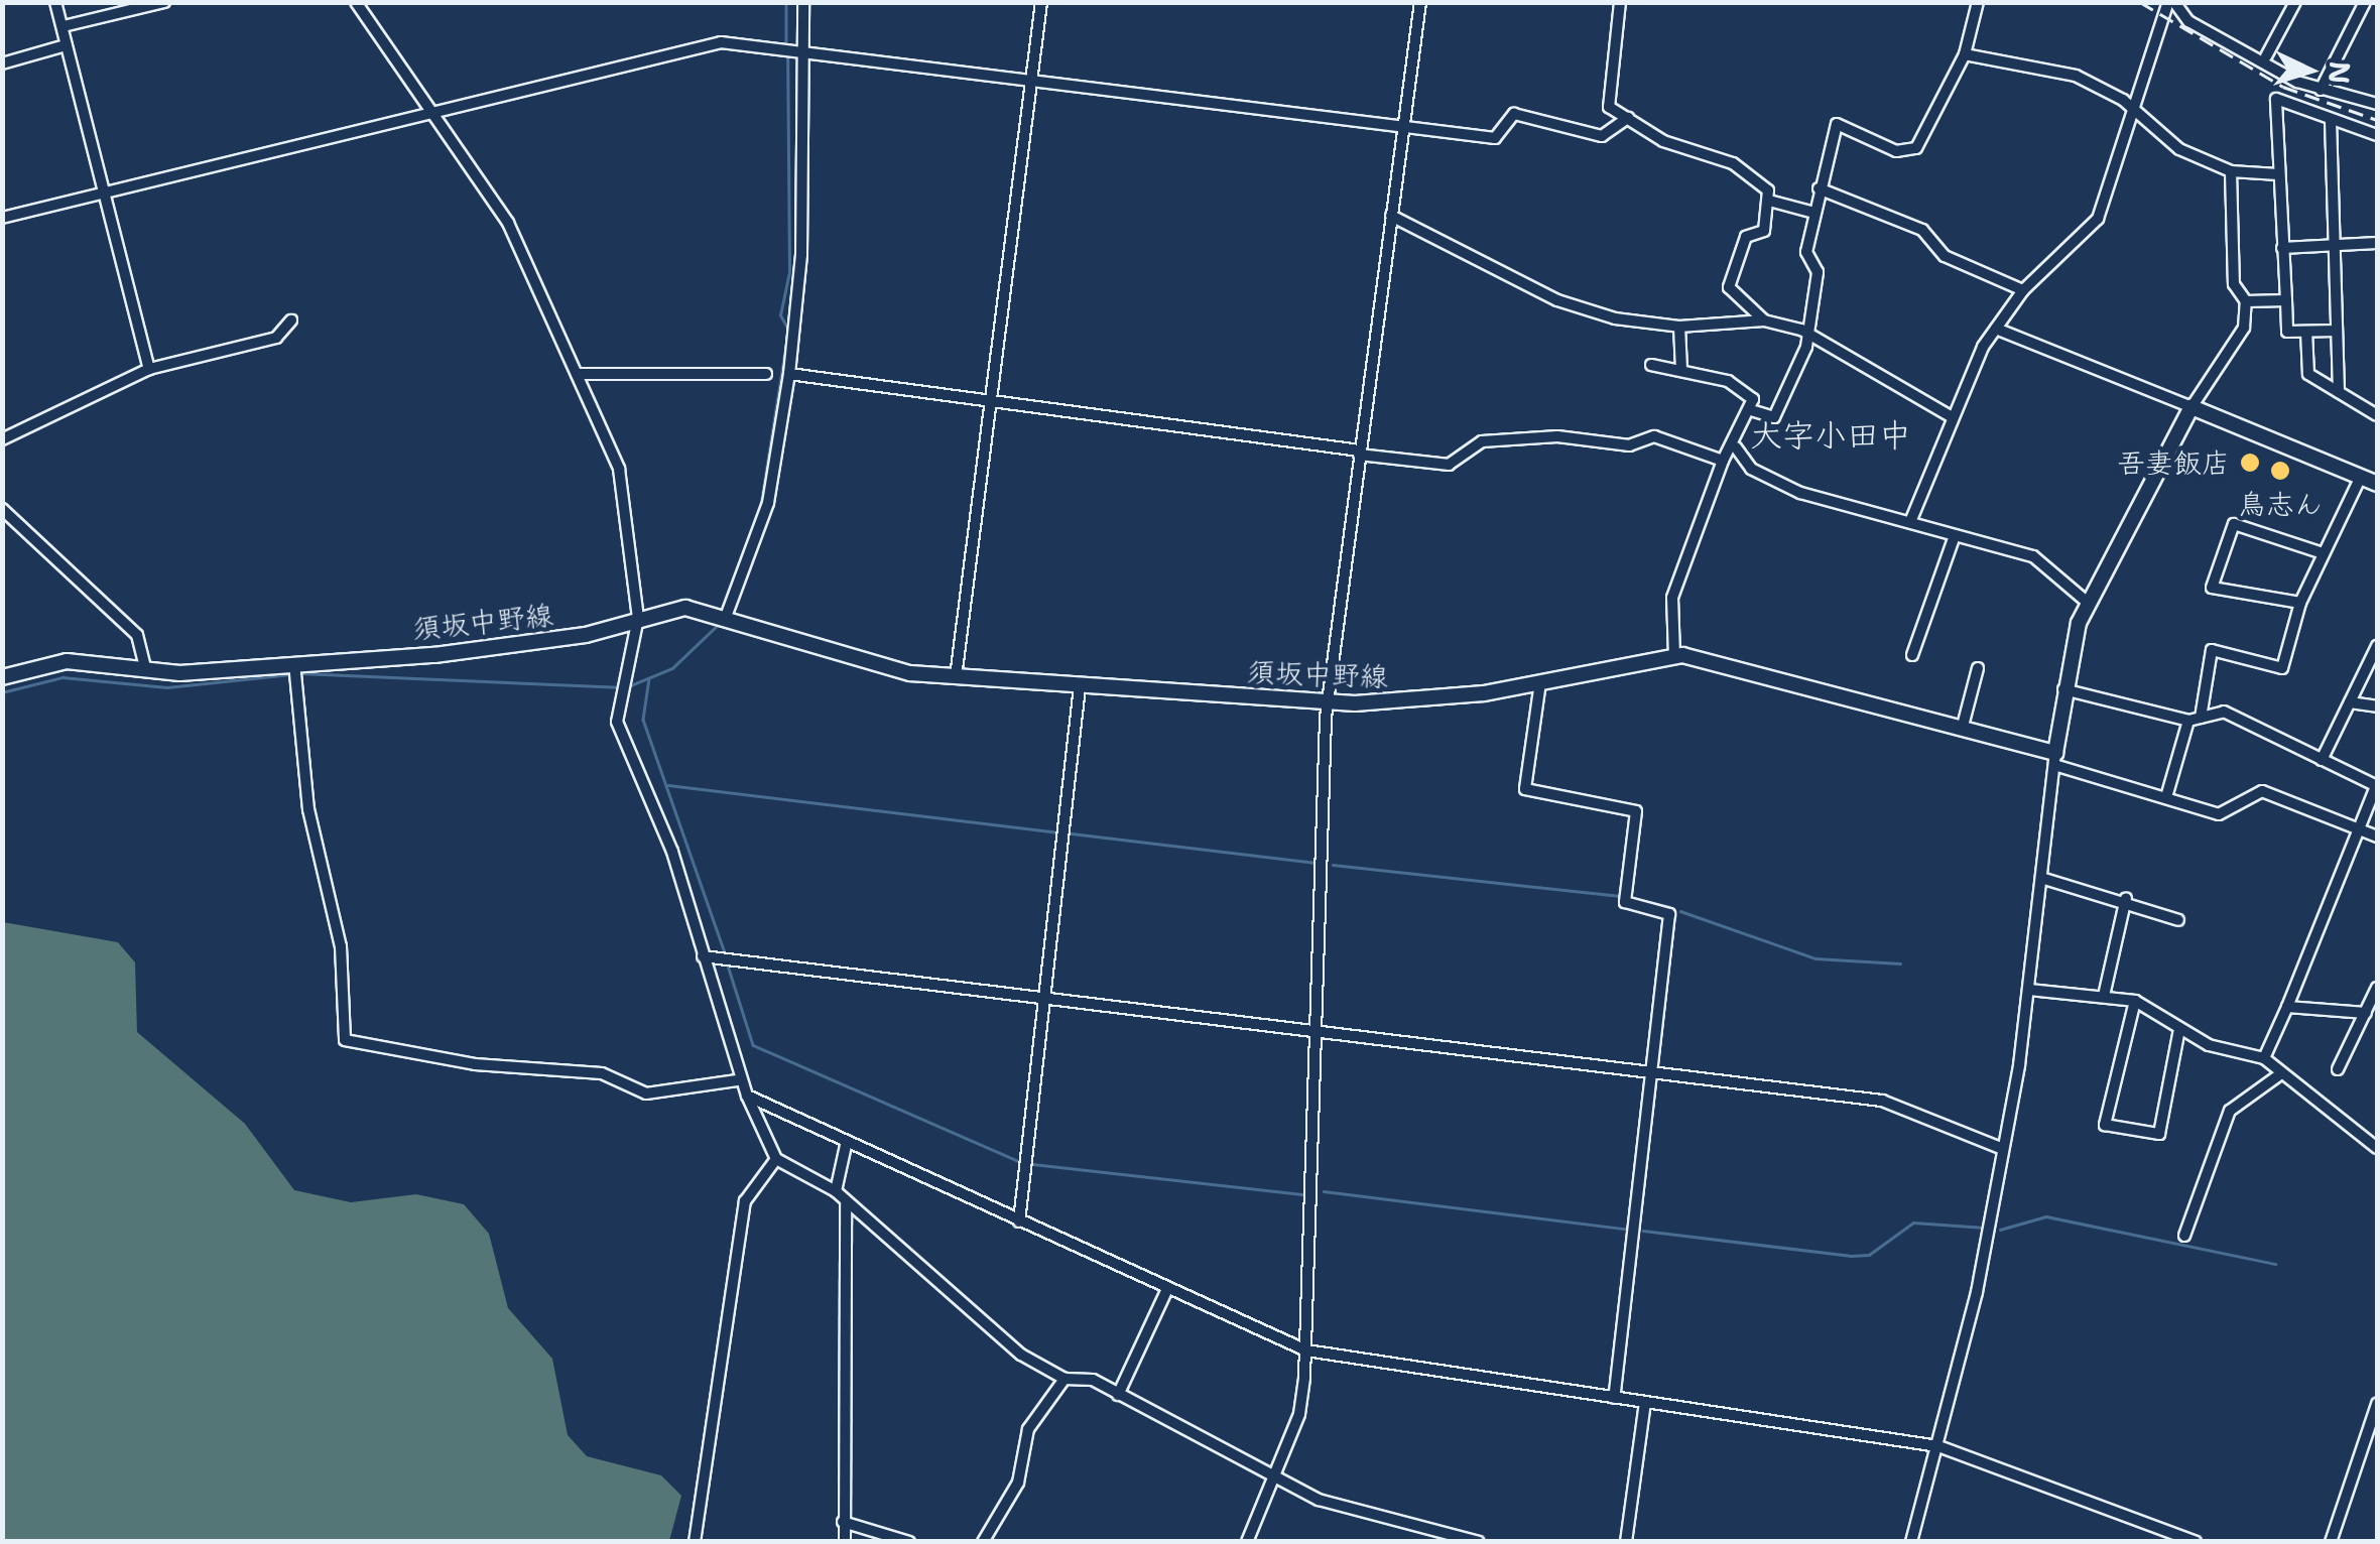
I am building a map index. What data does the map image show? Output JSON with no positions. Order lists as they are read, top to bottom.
{
  "streets": {
    "main road": ["須坂中野線"]
  },
  "districts": ["大字小田中"],
  "places": ["吾妻飯店", "鳥志ん"],
  "north": "right"
}
